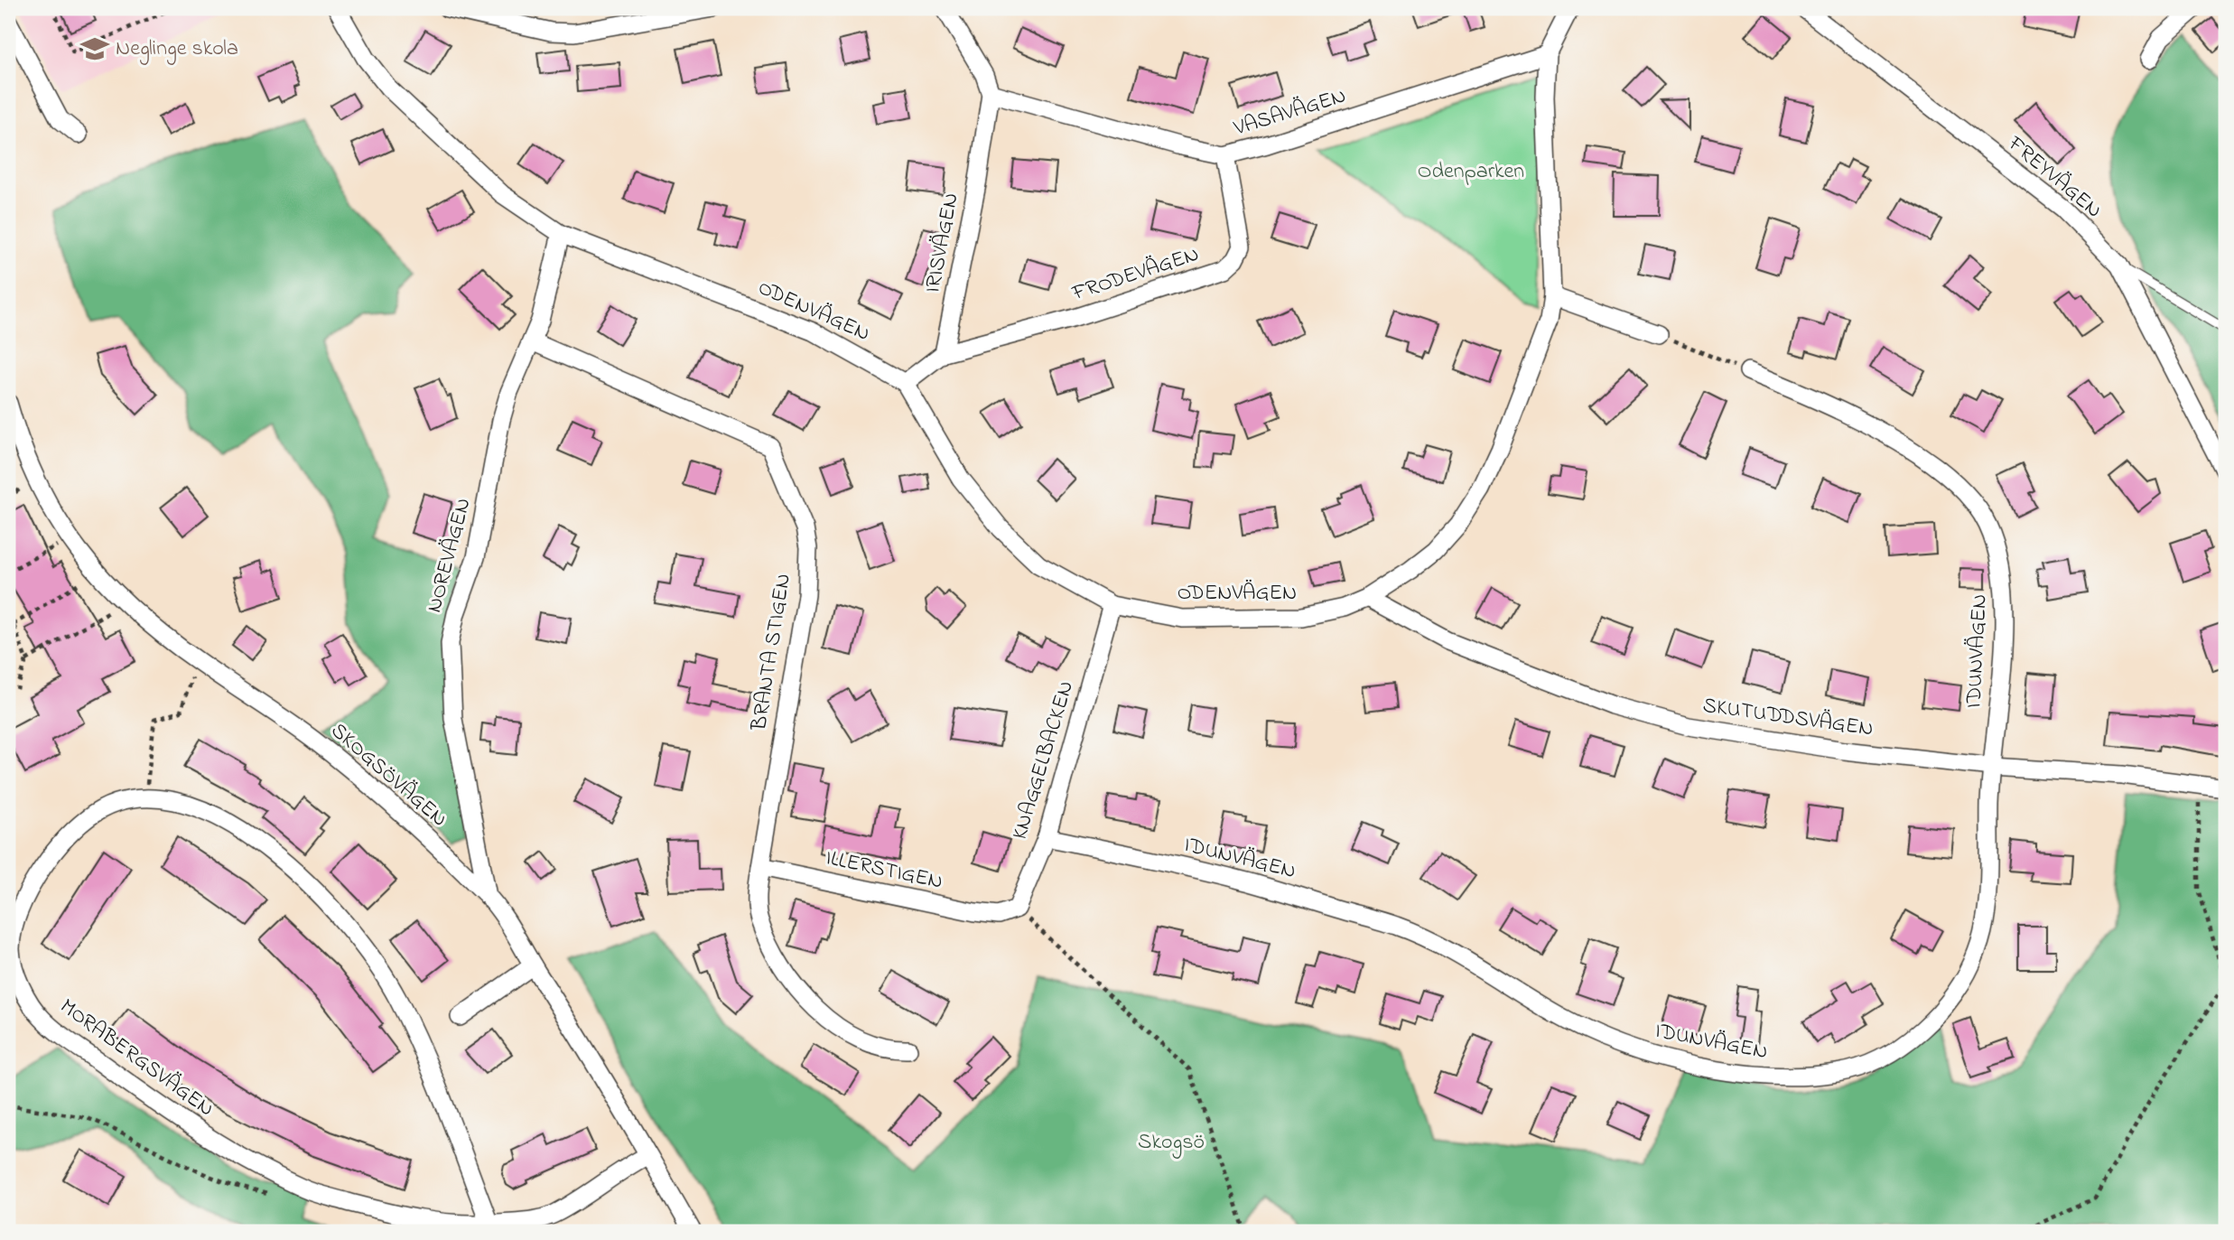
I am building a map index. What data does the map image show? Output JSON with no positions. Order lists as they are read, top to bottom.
{
  "streets": {
    "street": [
      "VASAVÄGEN",
      "FREYVÄGEN",
      "IRISVÄGEN",
      "FRODEVÄGEN",
      "ODENVÄGEN",
      "NOREVÄGEN",
      "IDUNVÄGEN",
      "BRANTA STIGEN",
      "SKUTUDDSVÄGEN",
      "KNAGGELBACKEN",
      "SKOGSÖVÄGEN",
      "ILLERSTIGEN",
      "MORABERGSVÄGEN"
    ]
  },
  "crossings": [
    ["VASAVÄGEN", "IRISVÄGEN"],
    ["VASAVÄGEN", "FRODEVÄGEN"],
    ["VASAVÄGEN", "ODENVÄGEN"],
    ["IRISVÄGEN", "FRODEVÄGEN"],
    ["ODENVÄGEN", "NOREVÄGEN"],
    ["ODENVÄGEN", "SKUTUDDSVÄGEN"],
    ["ODENVÄGEN", "KNAGGELBACKEN"],
    ["NOREVÄGEN", "BRANTA STIGEN"],
    ["NOREVÄGEN", "SKOGSÖVÄGEN"],
    ["IDUNVÄGEN", "SKUTUDDSVÄGEN"],
    ["IDUNVÄGEN", "KNAGGELBACKEN"],
    ["BRANTA STIGEN", "ILLERSTIGEN"],
    ["KNAGGELBACKEN", "ILLERSTIGEN"],
    ["SKOGSÖVÄGEN", "MORABERGSVÄGEN"]
  ],
  "parks": ["Odenparken", "Skogsö"],
  "places": {
    "school or university": ["Neglinge skola"]
  }
}
